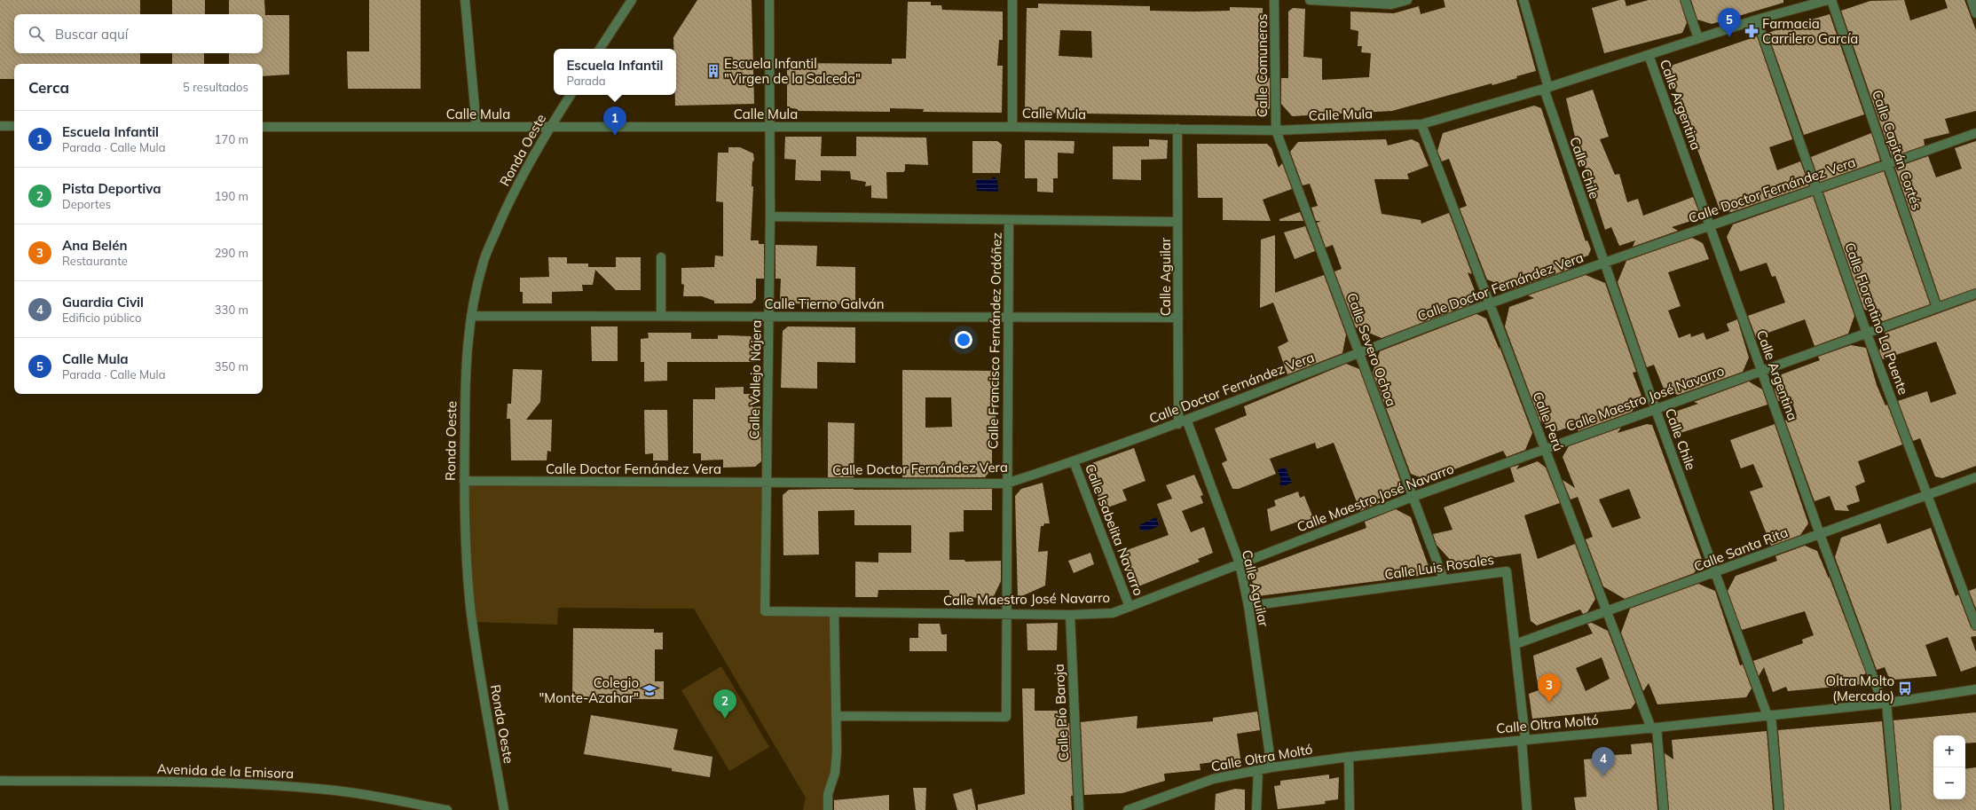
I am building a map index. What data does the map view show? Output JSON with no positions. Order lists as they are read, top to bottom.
{
  "streets": {
    "street": [
      "Calle Comuneros",
      "Calle Argentina",
      "Calle Mula",
      "Ronda Oeste",
      "Calle Capitán Cortés",
      "Calle Chile",
      "Calle Doctor Fernández Vera",
      "Calle Aguilar",
      "Calle Tierno Galván",
      "Calle Florentino La Puente",
      "Calle Francisco Fernández Ordóñez",
      "Calle Severo Ochoa",
      "Calle Vallejo Nájera",
      "Calle Maestro José Navarro",
      "Calle Perú",
      "Calle Isabelita Navarro",
      "Calle Santa Rita",
      "Calle Luis Rosales",
      "Calle Pío Baroja",
      "Calle Oltra Moltó",
      "Avenida de la Emisora"
    ]
  },
  "crossings": [
    ["Calle Comuneros", "Calle Mula"],
    ["Calle Comuneros", "Calle Severo Ochoa"],
    ["Calle Argentina", "Calle Mula"],
    ["Calle Argentina", "Calle Doctor Fernández Vera"],
    ["Calle Argentina", "Calle Maestro José Navarro"],
    ["Calle Argentina", "Calle Santa Rita"],
    ["Calle Argentina", "Calle Oltra Moltó"],
    ["Calle Mula", "Ronda Oeste"],
    ["Calle Mula", "Calle Chile"],
    ["Calle Mula", "Calle Aguilar"],
    ["Calle Mula", "Calle Florentino La Puente"],
    ["Calle Mula", "Calle Severo Ochoa"],
    ["Calle Mula", "Calle Vallejo Nájera"],
    ["Calle Mula", "Calle Perú"],
    ["Ronda Oeste", "Calle Doctor Fernández Vera"],
    ["Ronda Oeste", "Calle Tierno Galván"],
    ["Calle Capitán Cortés", "Calle Doctor Fernández Vera"],
    ["Calle Capitán Cortés", "Calle Maestro José Navarro"],
    ["Calle Chile", "Calle Doctor Fernández Vera"],
    ["Calle Chile", "Calle Maestro José Navarro"],
    ["Calle Chile", "Calle Santa Rita"],
    ["Calle Chile", "Calle Oltra Moltó"],
    ["Calle Doctor Fernández Vera", "Calle Aguilar"],
    ["Calle Doctor Fernández Vera", "Calle Florentino La Puente"],
    ["Calle Doctor Fernández Vera", "Calle Francisco Fernández Ordóñez"],
    ["Calle Doctor Fernández Vera", "Calle Severo Ochoa"],
    ["Calle Doctor Fernández Vera", "Calle Vallejo Nájera"],
    ["Calle Doctor Fernández Vera", "Calle Perú"],
    ["Calle Doctor Fernández Vera", "Calle Isabelita Navarro"],
    ["Calle Aguilar", "Calle Tierno Galván"],
    ["Calle Aguilar", "Calle Maestro José Navarro"],
    ["Calle Aguilar", "Calle Luis Rosales"],
    ["Calle Aguilar", "Calle Oltra Moltó"],
    ["Calle Tierno Galván", "Calle Francisco Fernández Ordóñez"],
    ["Calle Tierno Galván", "Calle Vallejo Nájera"],
    ["Calle Florentino La Puente", "Calle Maestro José Navarro"],
    ["Calle Florentino La Puente", "Calle Santa Rita"],
    ["Calle Francisco Fernández Ordóñez", "Calle Maestro José Navarro"],
    ["Calle Severo Ochoa", "Calle Maestro José Navarro"],
    ["Calle Severo Ochoa", "Calle Luis Rosales"],
    ["Calle Vallejo Nájera", "Calle Maestro José Navarro"],
    ["Calle Maestro José Navarro", "Calle Perú"],
    ["Calle Maestro José Navarro", "Calle Isabelita Navarro"],
    ["Calle Maestro José Navarro", "Calle Pío Baroja"],
    ["Calle Perú", "Calle Santa Rita"],
    ["Calle Perú", "Calle Oltra Moltó"],
    ["Calle Santa Rita", "Calle Luis Rosales"],
    ["Calle Luis Rosales", "Calle Oltra Moltó"]
  ],
  "places": {
    "pharmacy": ["Farmacia Carrilero García"],
    "building": ["Escuela Infantil \"Virgen de la Salceda\""],
    "bus stop": ["Oltra Molto (Mercado)"],
    "school or university": ["Colegio \"Monte-Azahar\""]
  },
  "page": {
    "pins": [
      "5",
      "1",
      "3",
      "2",
      "4"
    ],
    "search": "Buscar aquí",
    "popup": ["Escuela Infantil", "Parada"],
    "heading": ["Cerca", "5 resultados"],
    "list": [
      {
        "mark": "1",
        "name": "Escuela Infantil",
        "note": "Parada · Calle Mula",
        "value": "170 m"
      },
      {
        "mark": "2",
        "name": "Pista Deportiva",
        "note": "Deportes",
        "value": "190 m"
      },
      {
        "mark": "3",
        "name": "Ana Belén",
        "note": "Restaurante",
        "value": "290 m"
      },
      {
        "mark": "4",
        "name": "Guardia Civil",
        "note": "Edificio público",
        "value": "330 m"
      },
      {
        "mark": "5",
        "name": "Calle Mula",
        "note": "Parada · Calle Mula",
        "value": "350 m"
      }
    ],
    "map_buttons": ["+", "−"]
  }
}
